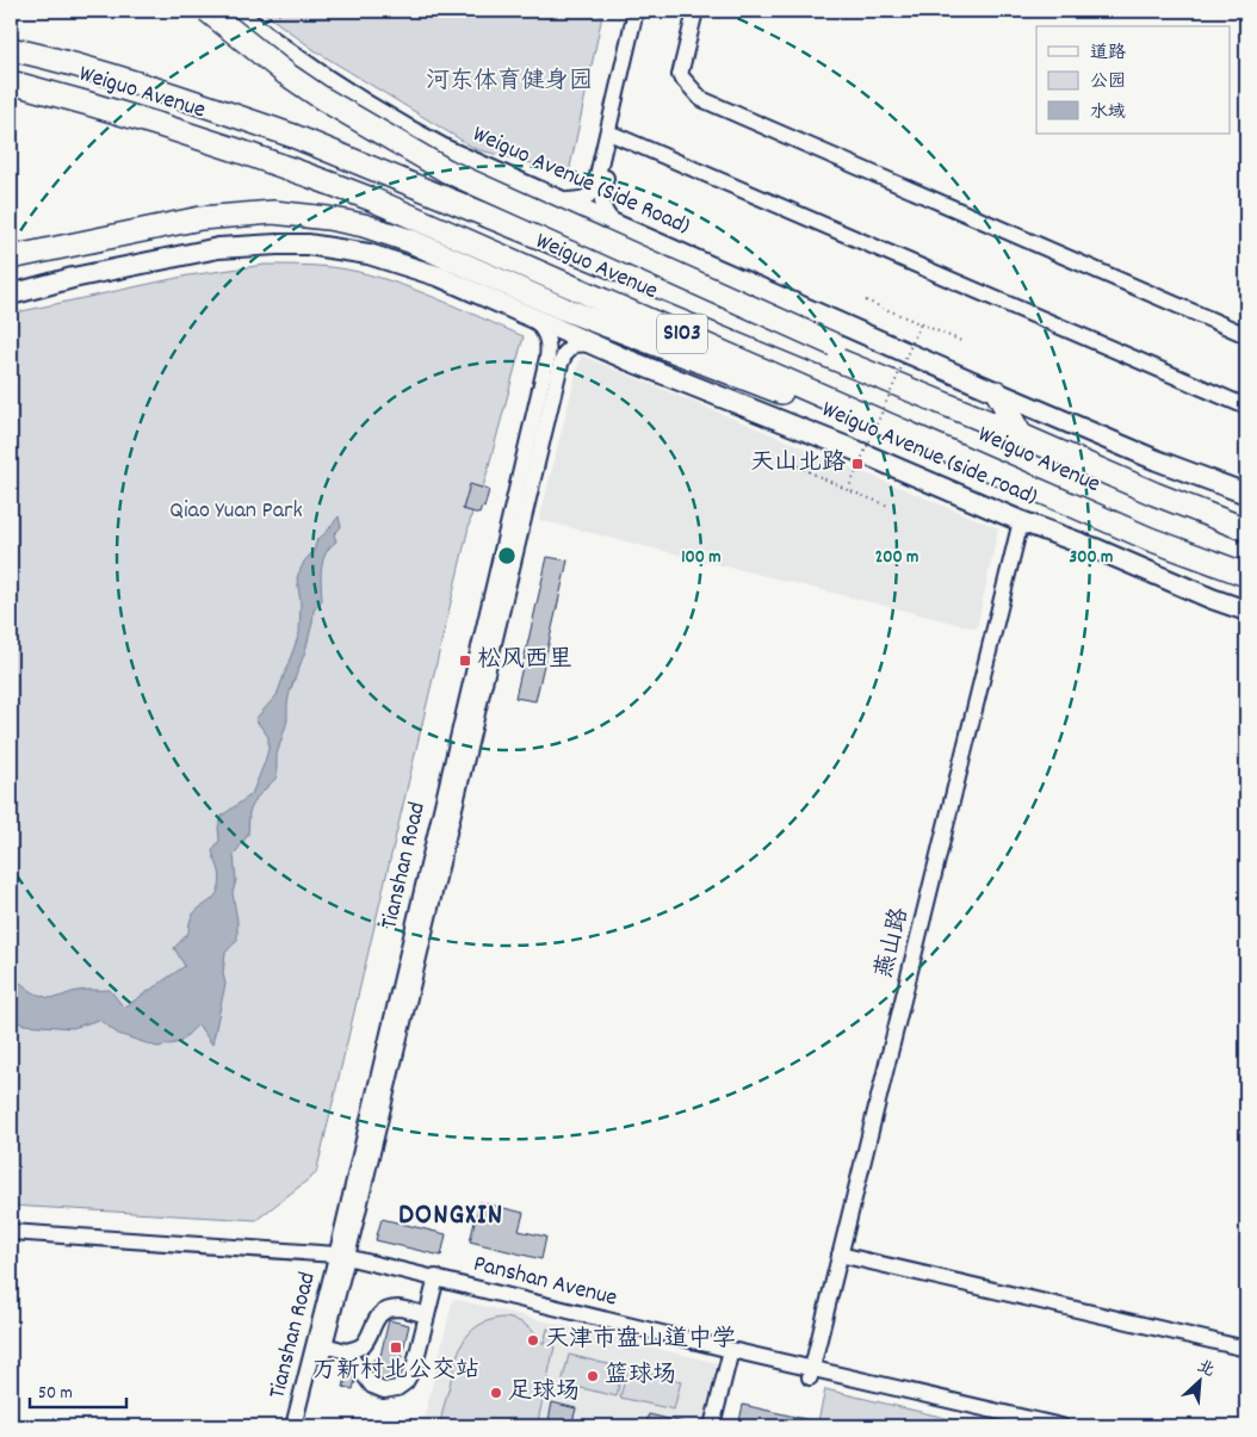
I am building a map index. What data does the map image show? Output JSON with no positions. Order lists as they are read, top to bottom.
{
  "streets": {
    "highway": ["Weiguo Avenue", "S103"],
    "main road": ["Weiguo Avenue (Side Road)", "Weiguo Avenue (side road)"],
    "street": ["Tianshan Road", "燕山路", "Panshan Avenue"]
  },
  "crossings": [
    ["Weiguo Avenue (Side Road)", "Weiguo Avenue (side road)"],
    ["Weiguo Avenue (side road)", "Tianshan Road"],
    ["Weiguo Avenue (side road)", "燕山路"],
    ["Tianshan Road", "Panshan Avenue"],
    ["燕山路", "Panshan Avenue"]
  ],
  "districts": ["DONGXIN"],
  "parks": ["河东体育健身园", "Qiao Yuan Park"],
  "places": {
    "transit": ["天山北路", "松风西里", "万新村北公交站"],
    "other": ["天津市盘山道中学", "篮球场", "足球场"]
  },
  "legend": ["道路", "公园", "水域"],
  "scale_bar": "50 m",
  "north": "top right",
  "rings": ["100 m", "200 m", "300 m"]
}
